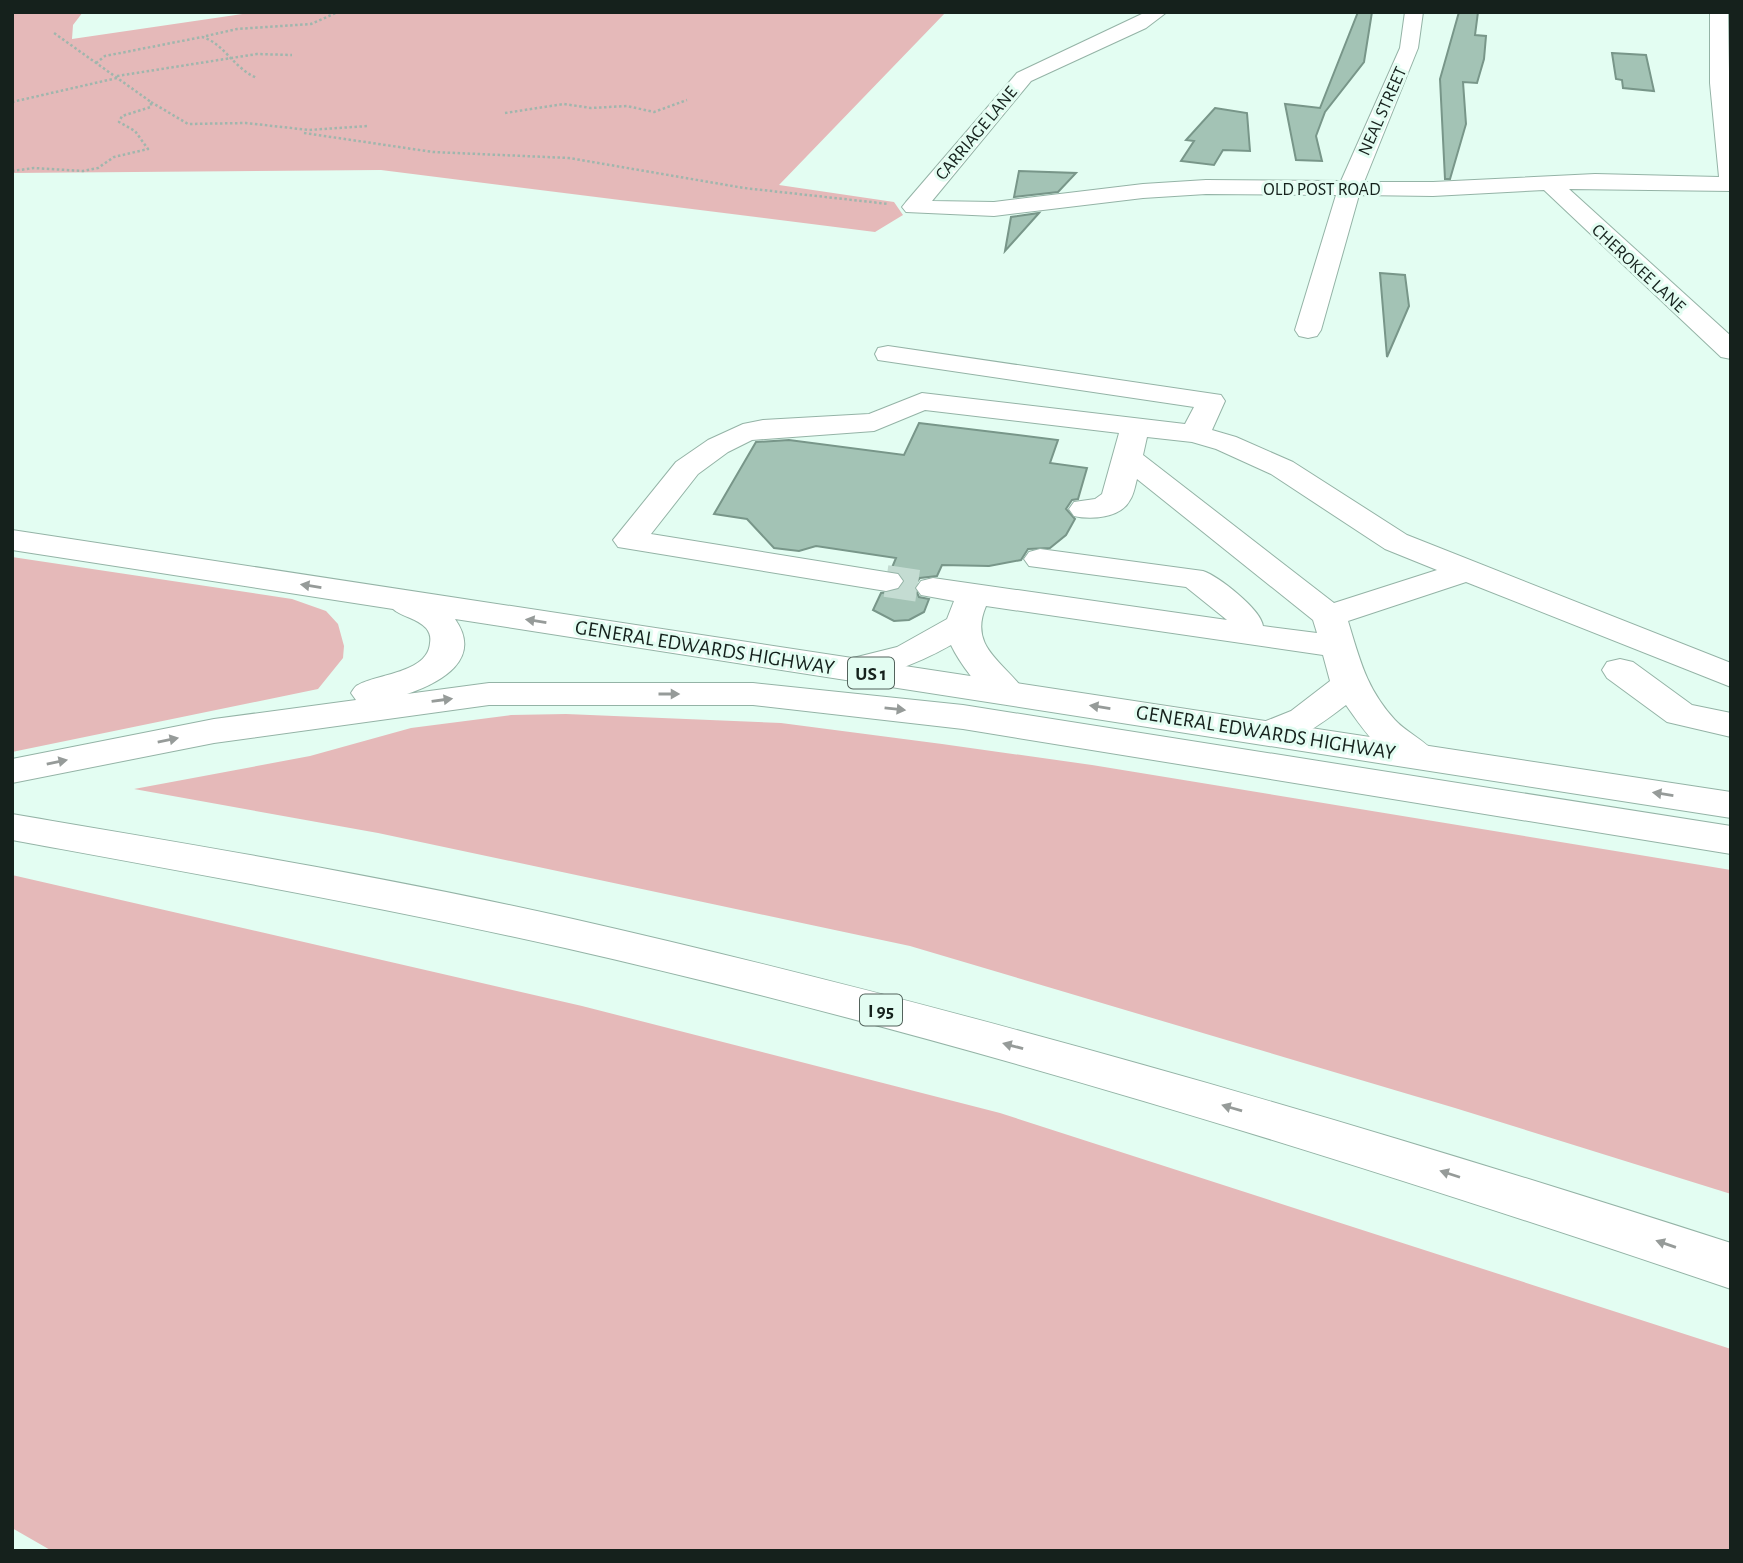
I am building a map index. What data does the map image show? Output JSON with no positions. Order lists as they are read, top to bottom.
{
  "streets": {
    "main road": [
      "NEAL STREET",
      "CARRIAGE LANE",
      "OLD POST ROAD",
      "CHEROKEE LANE",
      "GENERAL EDWARDS HIGHWAY",
      "US 1",
      "I 95"
    ]
  },
  "crossings": [
    ["NEAL STREET", "OLD POST ROAD"],
    ["CARRIAGE LANE", "OLD POST ROAD"],
    ["OLD POST ROAD", "CHEROKEE LANE"]
  ]
}
